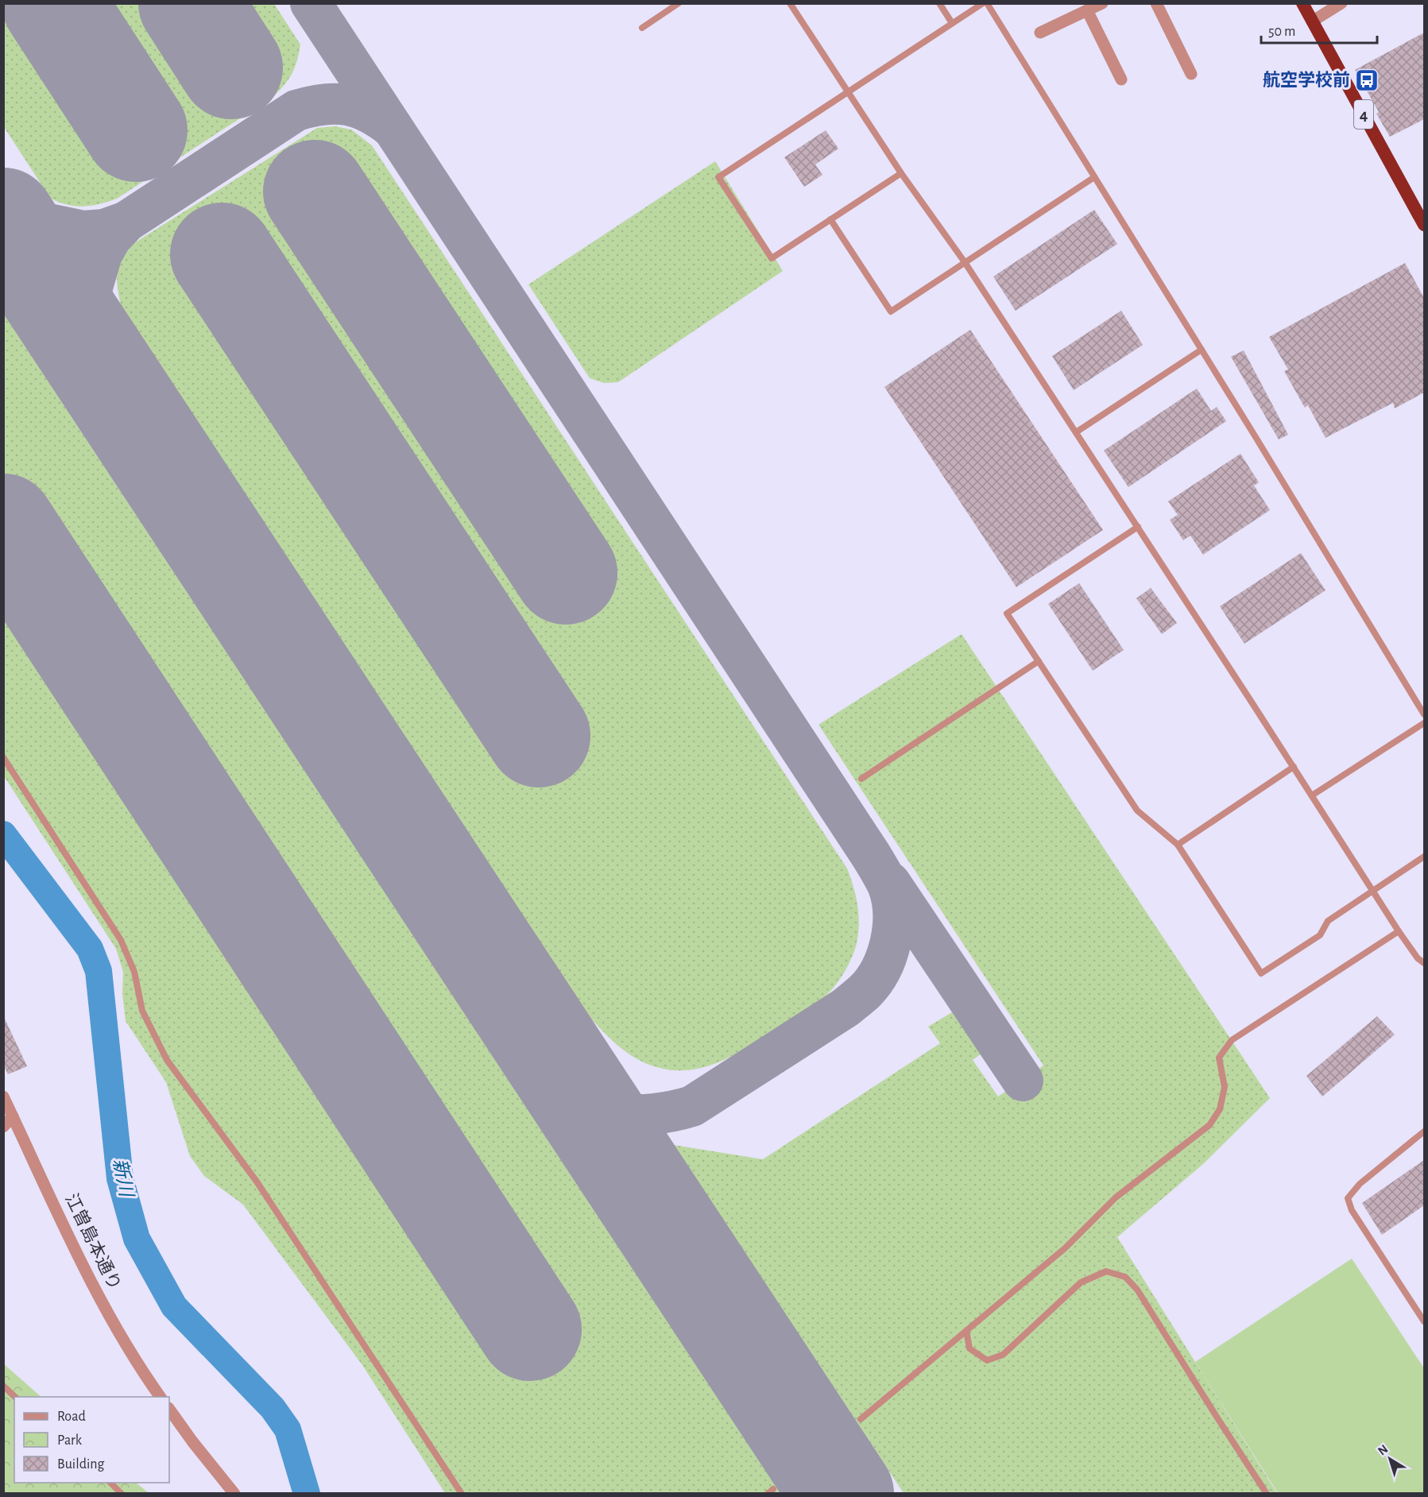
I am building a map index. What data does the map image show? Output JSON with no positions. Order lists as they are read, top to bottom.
{
  "streets": {
    "highway": ["4"],
    "street": ["江曽島本通り"]
  },
  "water": ["新川"],
  "places": {
    "bus stop": ["航空学校前"]
  },
  "legend": ["Road", "Park", "Building"],
  "scale_bar": "50 m",
  "north": "top left"
}
